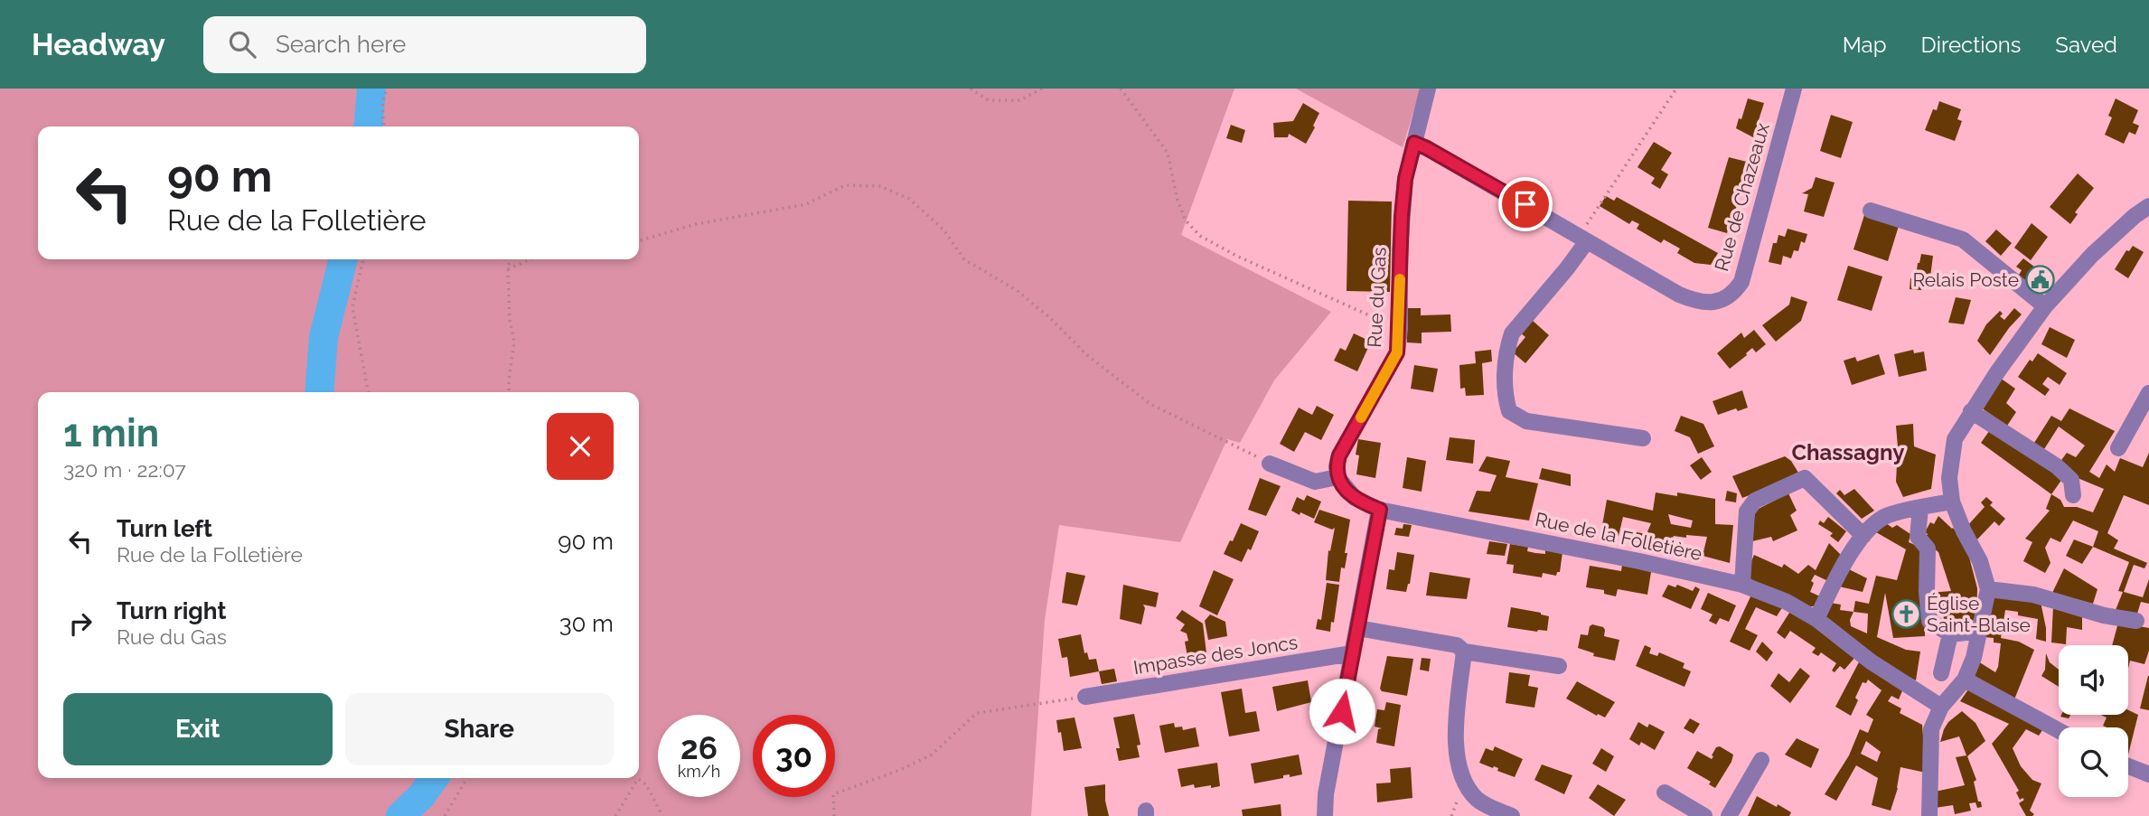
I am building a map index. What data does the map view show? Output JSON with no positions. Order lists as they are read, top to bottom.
{
  "streets": {
    "street": [
      "Rue de Chazeaux",
      "Rue du Gas",
      "Rue de la Folletière",
      "Impasse des Joncs"
    ]
  },
  "crossings": [
    ["Rue de Chazeaux", "Rue du Gas"],
    ["Rue du Gas", "Rue de la Folletière"]
  ],
  "districts": ["Chassagny"],
  "places": {
    "public building": ["Relais Poste"],
    "church": ["Église Saint-Blaise"]
  },
  "page": {
    "header": "Headway",
    "search": "Search here",
    "nav": ["Map", "Directions", "Saved"],
    "turn": ["90 m", "Rue de la Folletière"],
    "heading": ["1 min", "320 m · 22:07"],
    "list": [
      {
        "name": "Turn left",
        "note": "Rue de la Folletière",
        "value": "90 m"
      },
      {
        "name": "Turn right",
        "note": "Rue du Gas",
        "value": "30 m"
      }
    ],
    "buttons": ["Exit", "Share"],
    "speed": "26 km/h",
    "limit": "30"
  }
}
